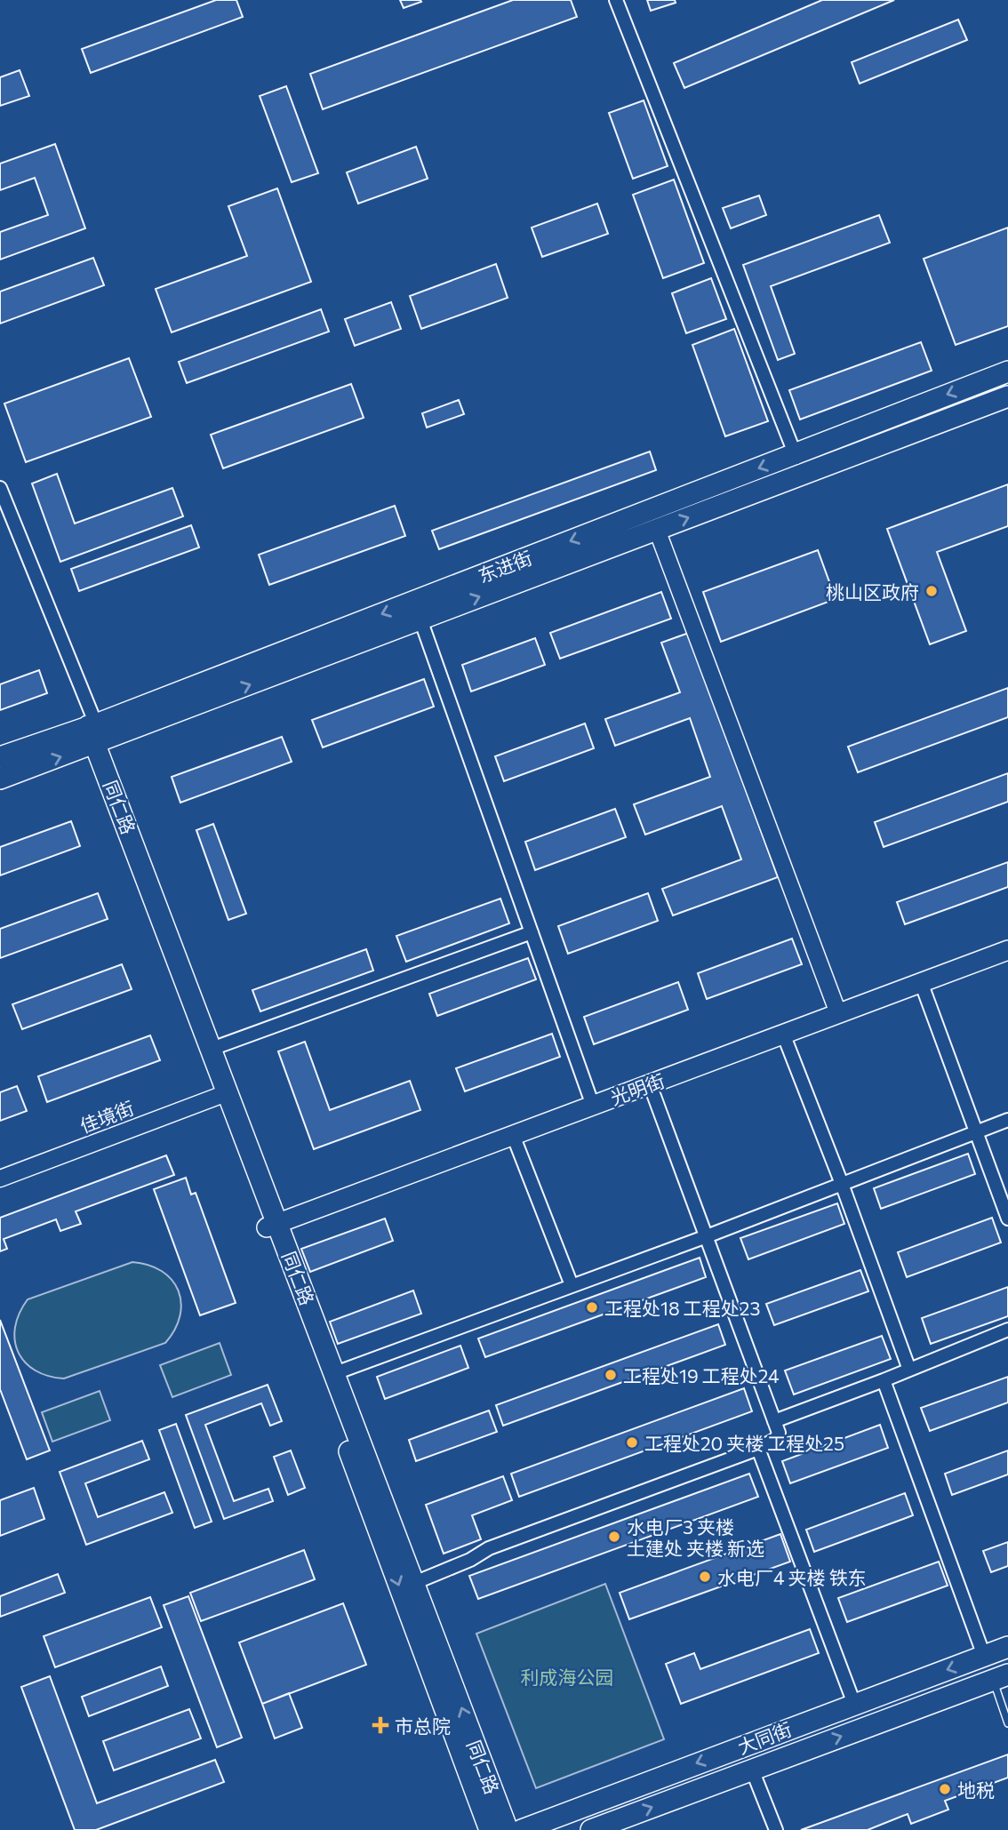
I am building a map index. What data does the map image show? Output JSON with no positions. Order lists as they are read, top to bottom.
{
  "streets": {
    "main road": [
      "东进街",
      "同仁路",
      "光明街",
      "大同街"
    ],
    "street": ["佳境街"]
  },
  "crossings": [
    ["东进街", "同仁路"],
    ["同仁路", "光明街"],
    ["同仁路", "佳境街"]
  ],
  "parks": ["利成海公园"],
  "places": {
    "other": [
      "桃山区政府",
      "工程处18 工程处23",
      "工程处19 工程处24",
      "工程处20 夹楼 工程处25",
      "水电厂3 夹楼 土建处 夹楼 新选",
      "水电厂4 夹楼 铁东",
      "地税"
    ],
    "health": ["市总院"]
  }
}
